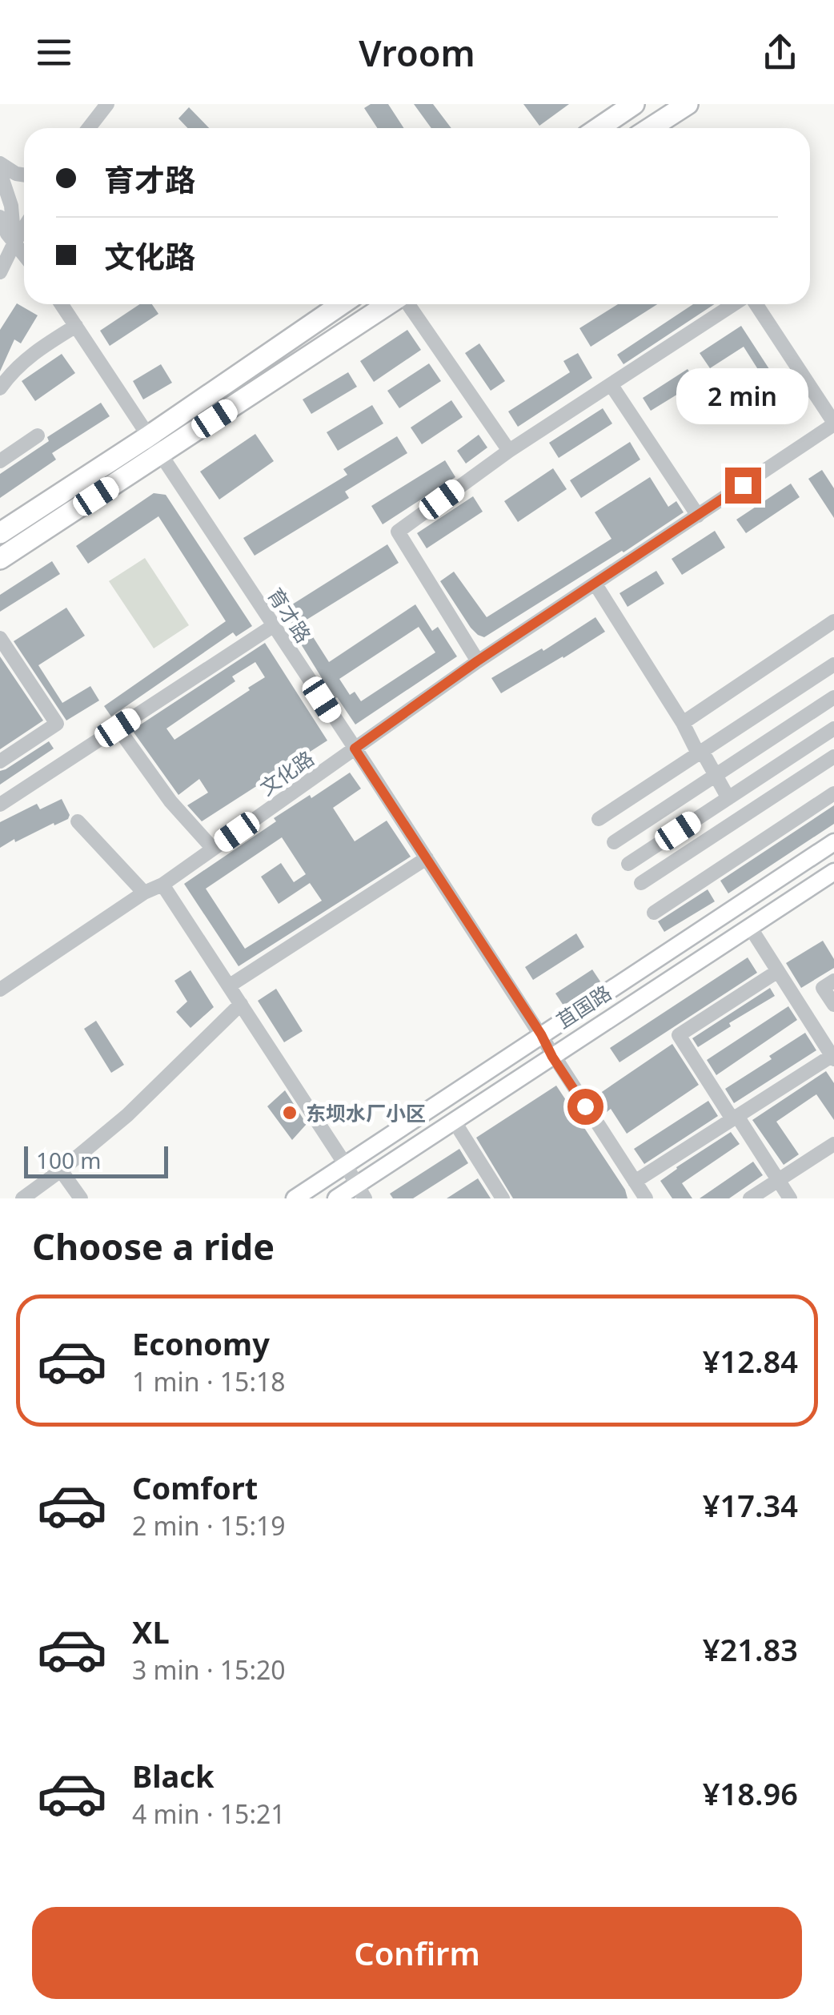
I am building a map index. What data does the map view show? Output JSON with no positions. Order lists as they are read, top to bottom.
{
  "streets": {
    "main road": ["苴国路"],
    "street": ["育才路", "文化路"]
  },
  "crossings": [
    ["育才路", "文化路"],
    ["育才路", "苴国路"]
  ],
  "places": ["东坝水厂小区"],
  "scale_bar": "100 m",
  "page": {
    "header": "Vroom",
    "banner": ["育才路", "文化路"],
    "bubble": "2 min",
    "scale": "100 m",
    "heading": "Choose a ride",
    "list": [
      {
        "name": "Economy",
        "note": "1 min · 15:18",
        "value": "¥12.84"
      },
      {
        "name": "Comfort",
        "note": "2 min · 15:19",
        "value": "¥17.34"
      },
      {
        "name": "XL",
        "note": "3 min · 15:20",
        "value": "¥21.83"
      },
      {
        "name": "Black",
        "note": "4 min · 15:21",
        "value": "¥18.96"
      }
    ],
    "buttons": "Confirm"
  }
}
